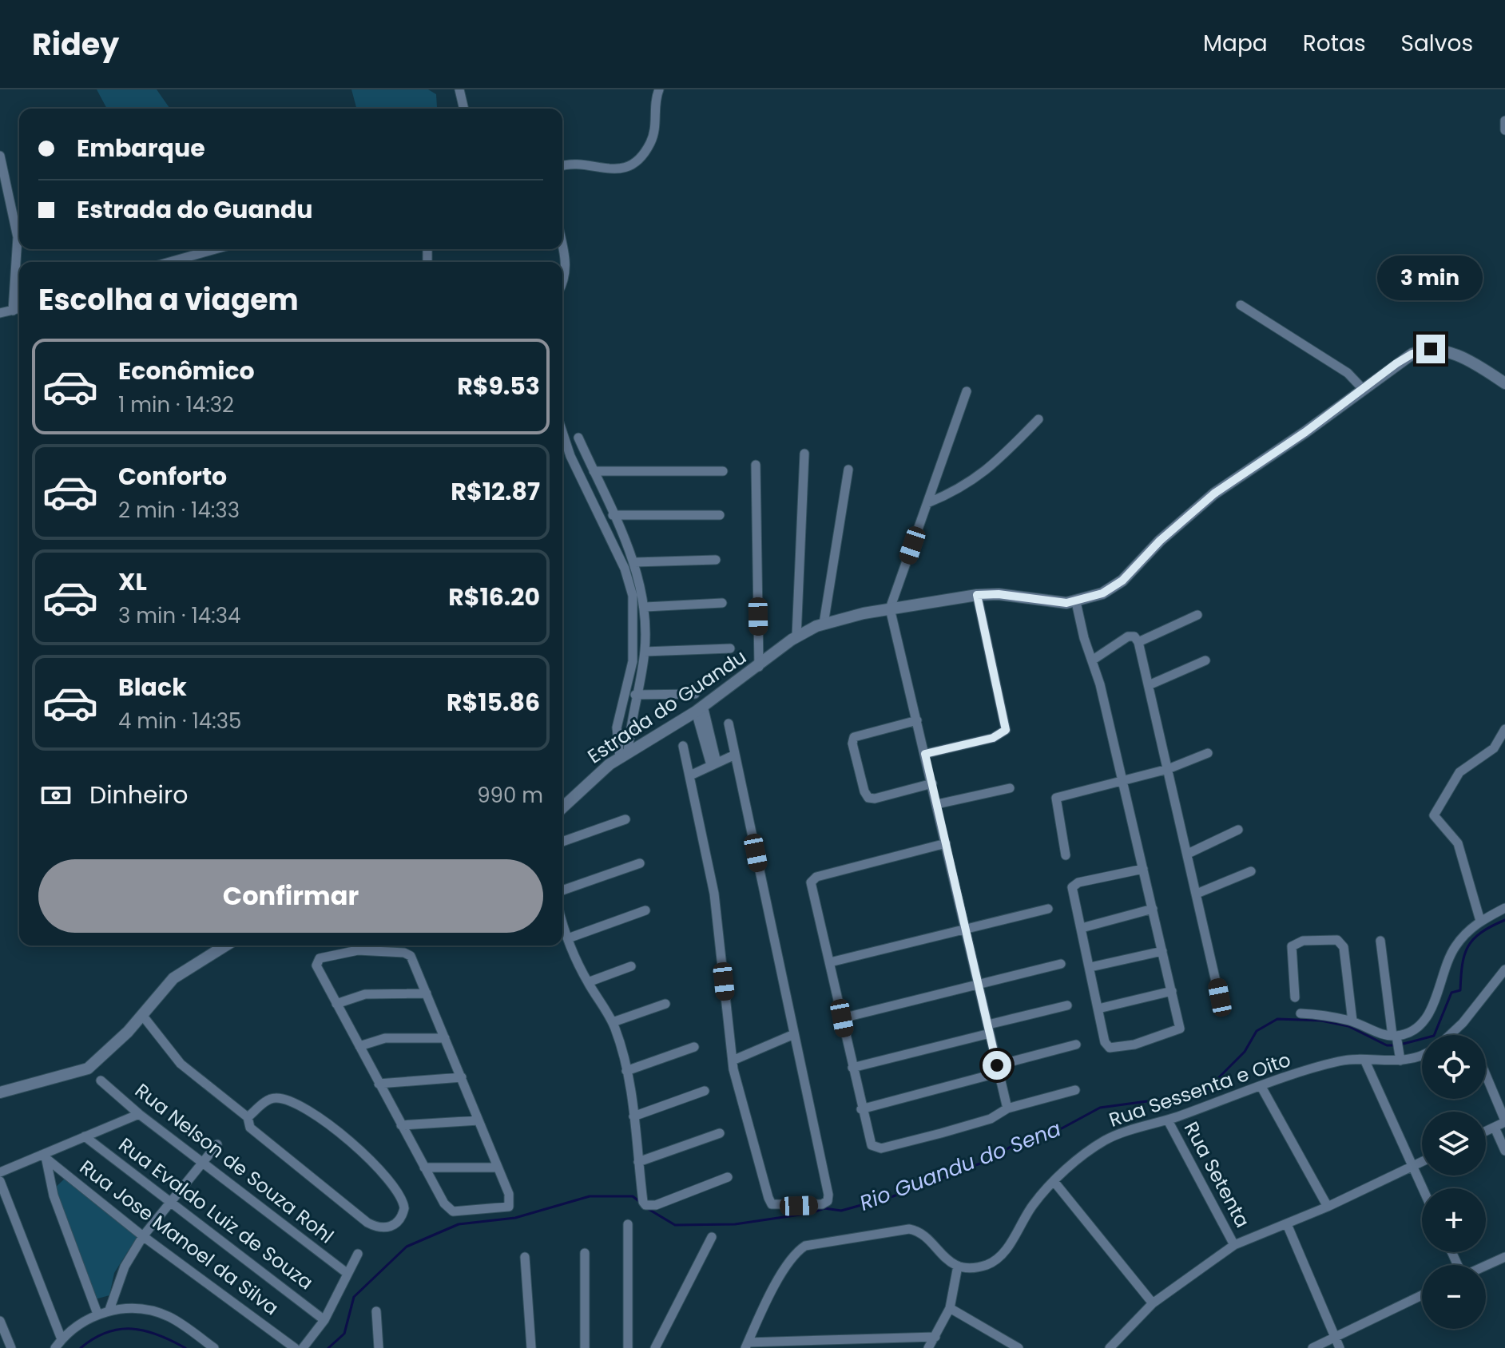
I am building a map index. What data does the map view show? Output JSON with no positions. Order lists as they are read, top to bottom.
{
  "streets": {
    "street": [
      "Estrada do Guandu",
      "Rua Sessenta e Oito",
      "Rua Nelson de Souza Rohl",
      "Rua Setenta",
      "Rua Evaldo Luiz de Souza",
      "Rua Jose Manoel da Silva"
    ]
  },
  "crossings": [
    ["Rua Sessenta e Oito", "Rua Setenta"]
  ],
  "water": ["Rio Guandu do Sena"],
  "page": {
    "header": "Ridey",
    "nav": ["Mapa", "Rotas", "Salvos"],
    "banner": ["Embarque", "Estrada do Guandu"],
    "bubble": "3 min",
    "heading": "Escolha a viagem",
    "list": [
      {
        "name": "Econômico",
        "note": "1 min · 14:32",
        "value": "R$9.53"
      },
      {
        "name": "Conforto",
        "note": "2 min · 14:33",
        "value": "R$12.87"
      },
      {
        "name": "XL",
        "note": "3 min · 14:34",
        "value": "R$16.20"
      },
      {
        "name": "Black",
        "note": "4 min · 14:35",
        "value": "R$15.86"
      }
    ],
    "pay": ["Dinheiro", "990 m"],
    "buttons": "Confirmar",
    "map_buttons": ["+", "−"]
  }
}
